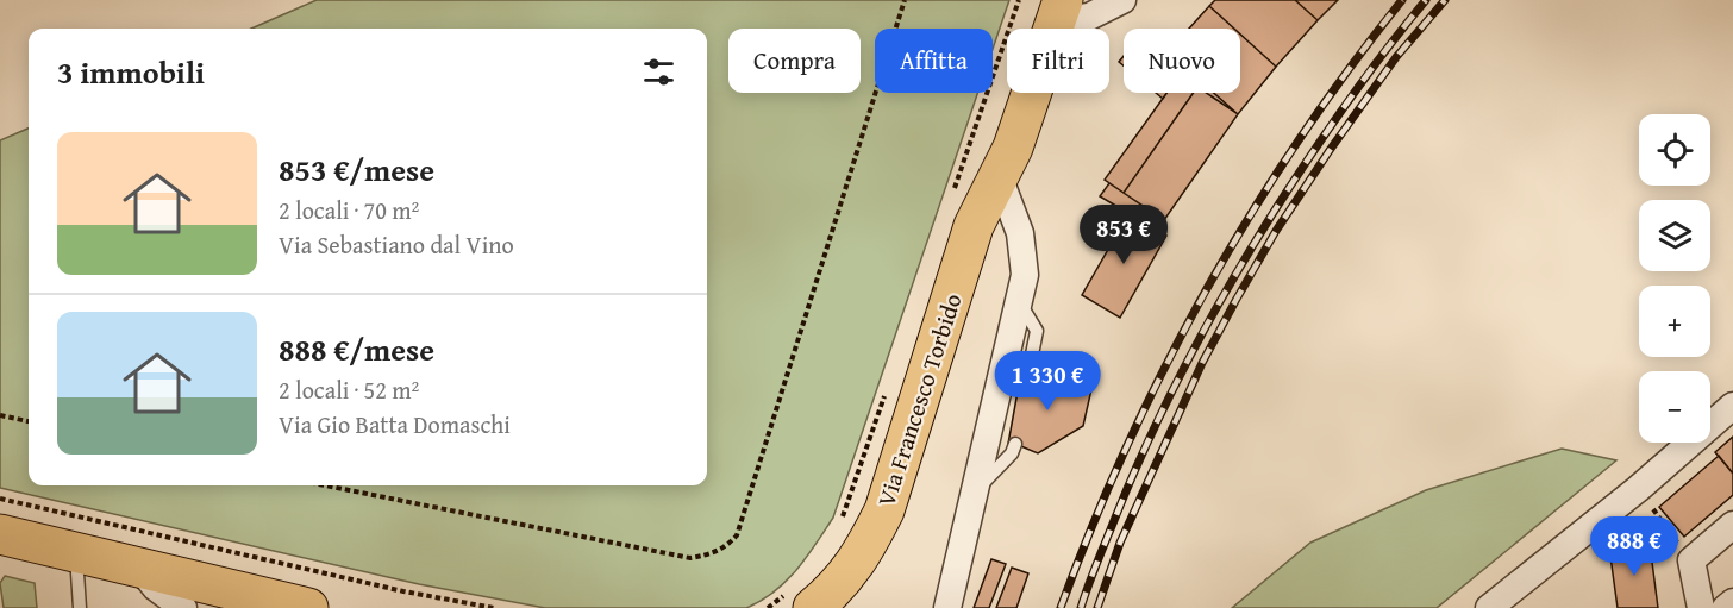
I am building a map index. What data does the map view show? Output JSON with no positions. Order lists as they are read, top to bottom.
{
  "streets": {
    "main road": ["Via Francesco Torbido"]
  },
  "page": {
    "chip": [
      "Compra",
      "Affitta",
      "Filtri",
      "Nuovo"
    ],
    "heading": "3 immobili",
    "map_buttons": ["+", "−"],
    "list": [
      {
        "name": "853 €/mese",
        "note": "2 locali · 70 m² · Via Sebastiano dal Vino"
      },
      {
        "name": "888 €/mese",
        "note": "2 locali · 52 m² · Via Gio Batta Domaschi"
      }
    ],
    "price": ["853 €", "1 330 €", "888 €"]
  }
}
